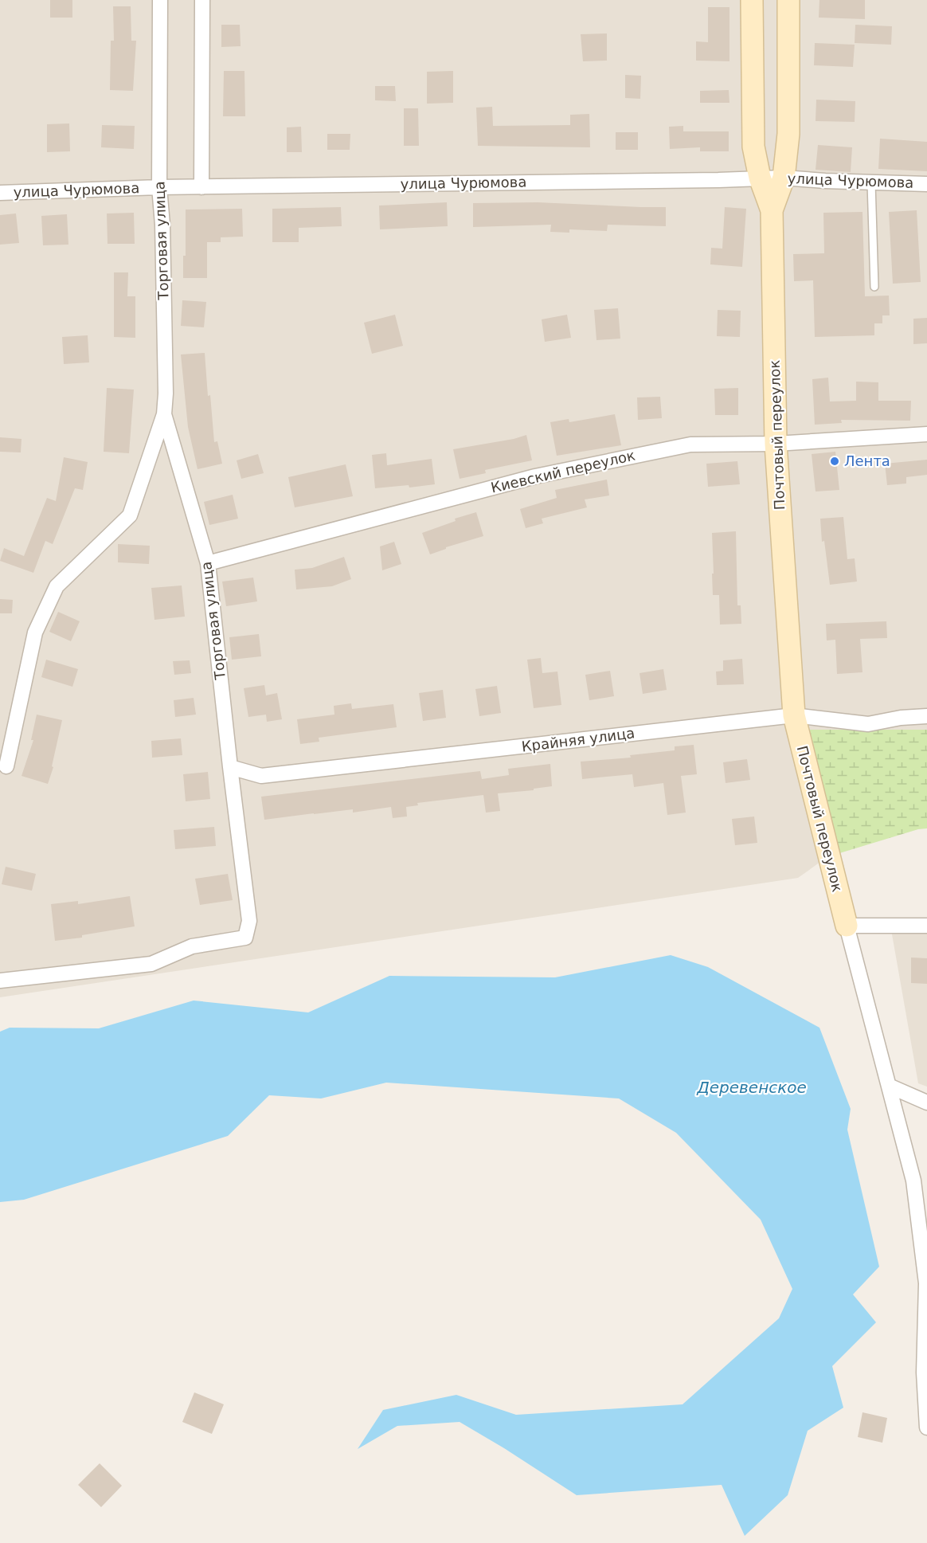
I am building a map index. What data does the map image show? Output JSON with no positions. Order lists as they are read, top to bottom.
{
  "streets": {
    "street": [
      "улица Чурюмова",
      "Торговая улица",
      "Почтовый переулок",
      "Киевский переулок",
      "Крайняя улица"
    ]
  },
  "crossings": [
    ["улица Чурюмова", "Торговая улица"],
    ["улица Чурюмова", "Почтовый переулок"],
    ["Торговая улица", "Киевский переулок"],
    ["Торговая улица", "Крайняя улица"],
    ["Почтовый переулок", "Киевский переулок"],
    ["Почтовый переулок", "Крайняя улица"]
  ],
  "water": ["Деревенское"],
  "places": ["Лента"]
}
